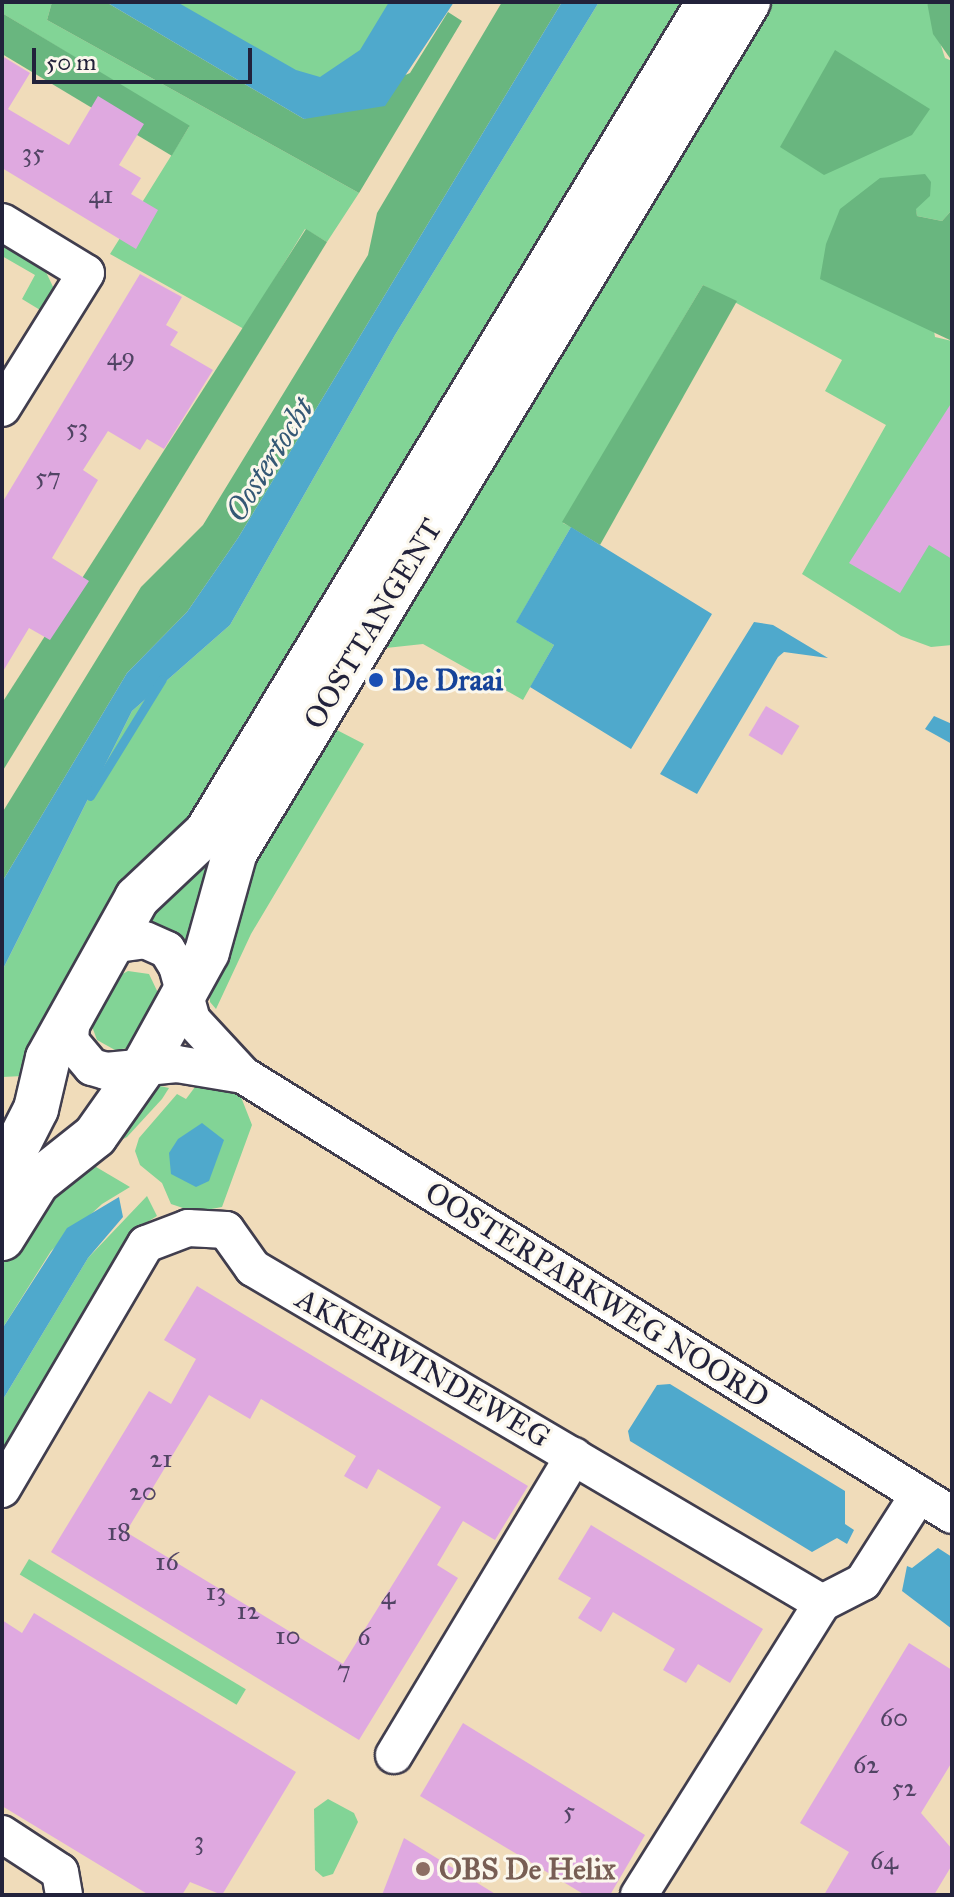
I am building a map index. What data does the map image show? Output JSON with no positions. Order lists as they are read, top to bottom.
{
  "streets": {
    "main road": ["OOSTTANGENT"],
    "street": ["OOSTERPARKWEG NOORD", "AKKERWINDEWEG"]
  },
  "crossings": [
    ["OOSTTANGENT", "OOSTERPARKWEG NOORD"]
  ],
  "water": ["Oostertocht"],
  "places": ["De Draai", "OBS De Helix"],
  "house_numbers": [
    "35",
    "41",
    "49",
    "53",
    "57",
    "21",
    "20",
    "18",
    "16",
    "13",
    "4",
    "12",
    "10",
    "6",
    "7",
    "60",
    "62",
    "52",
    "5",
    "3",
    "64"
  ],
  "scale_bar": "50 m"
}
